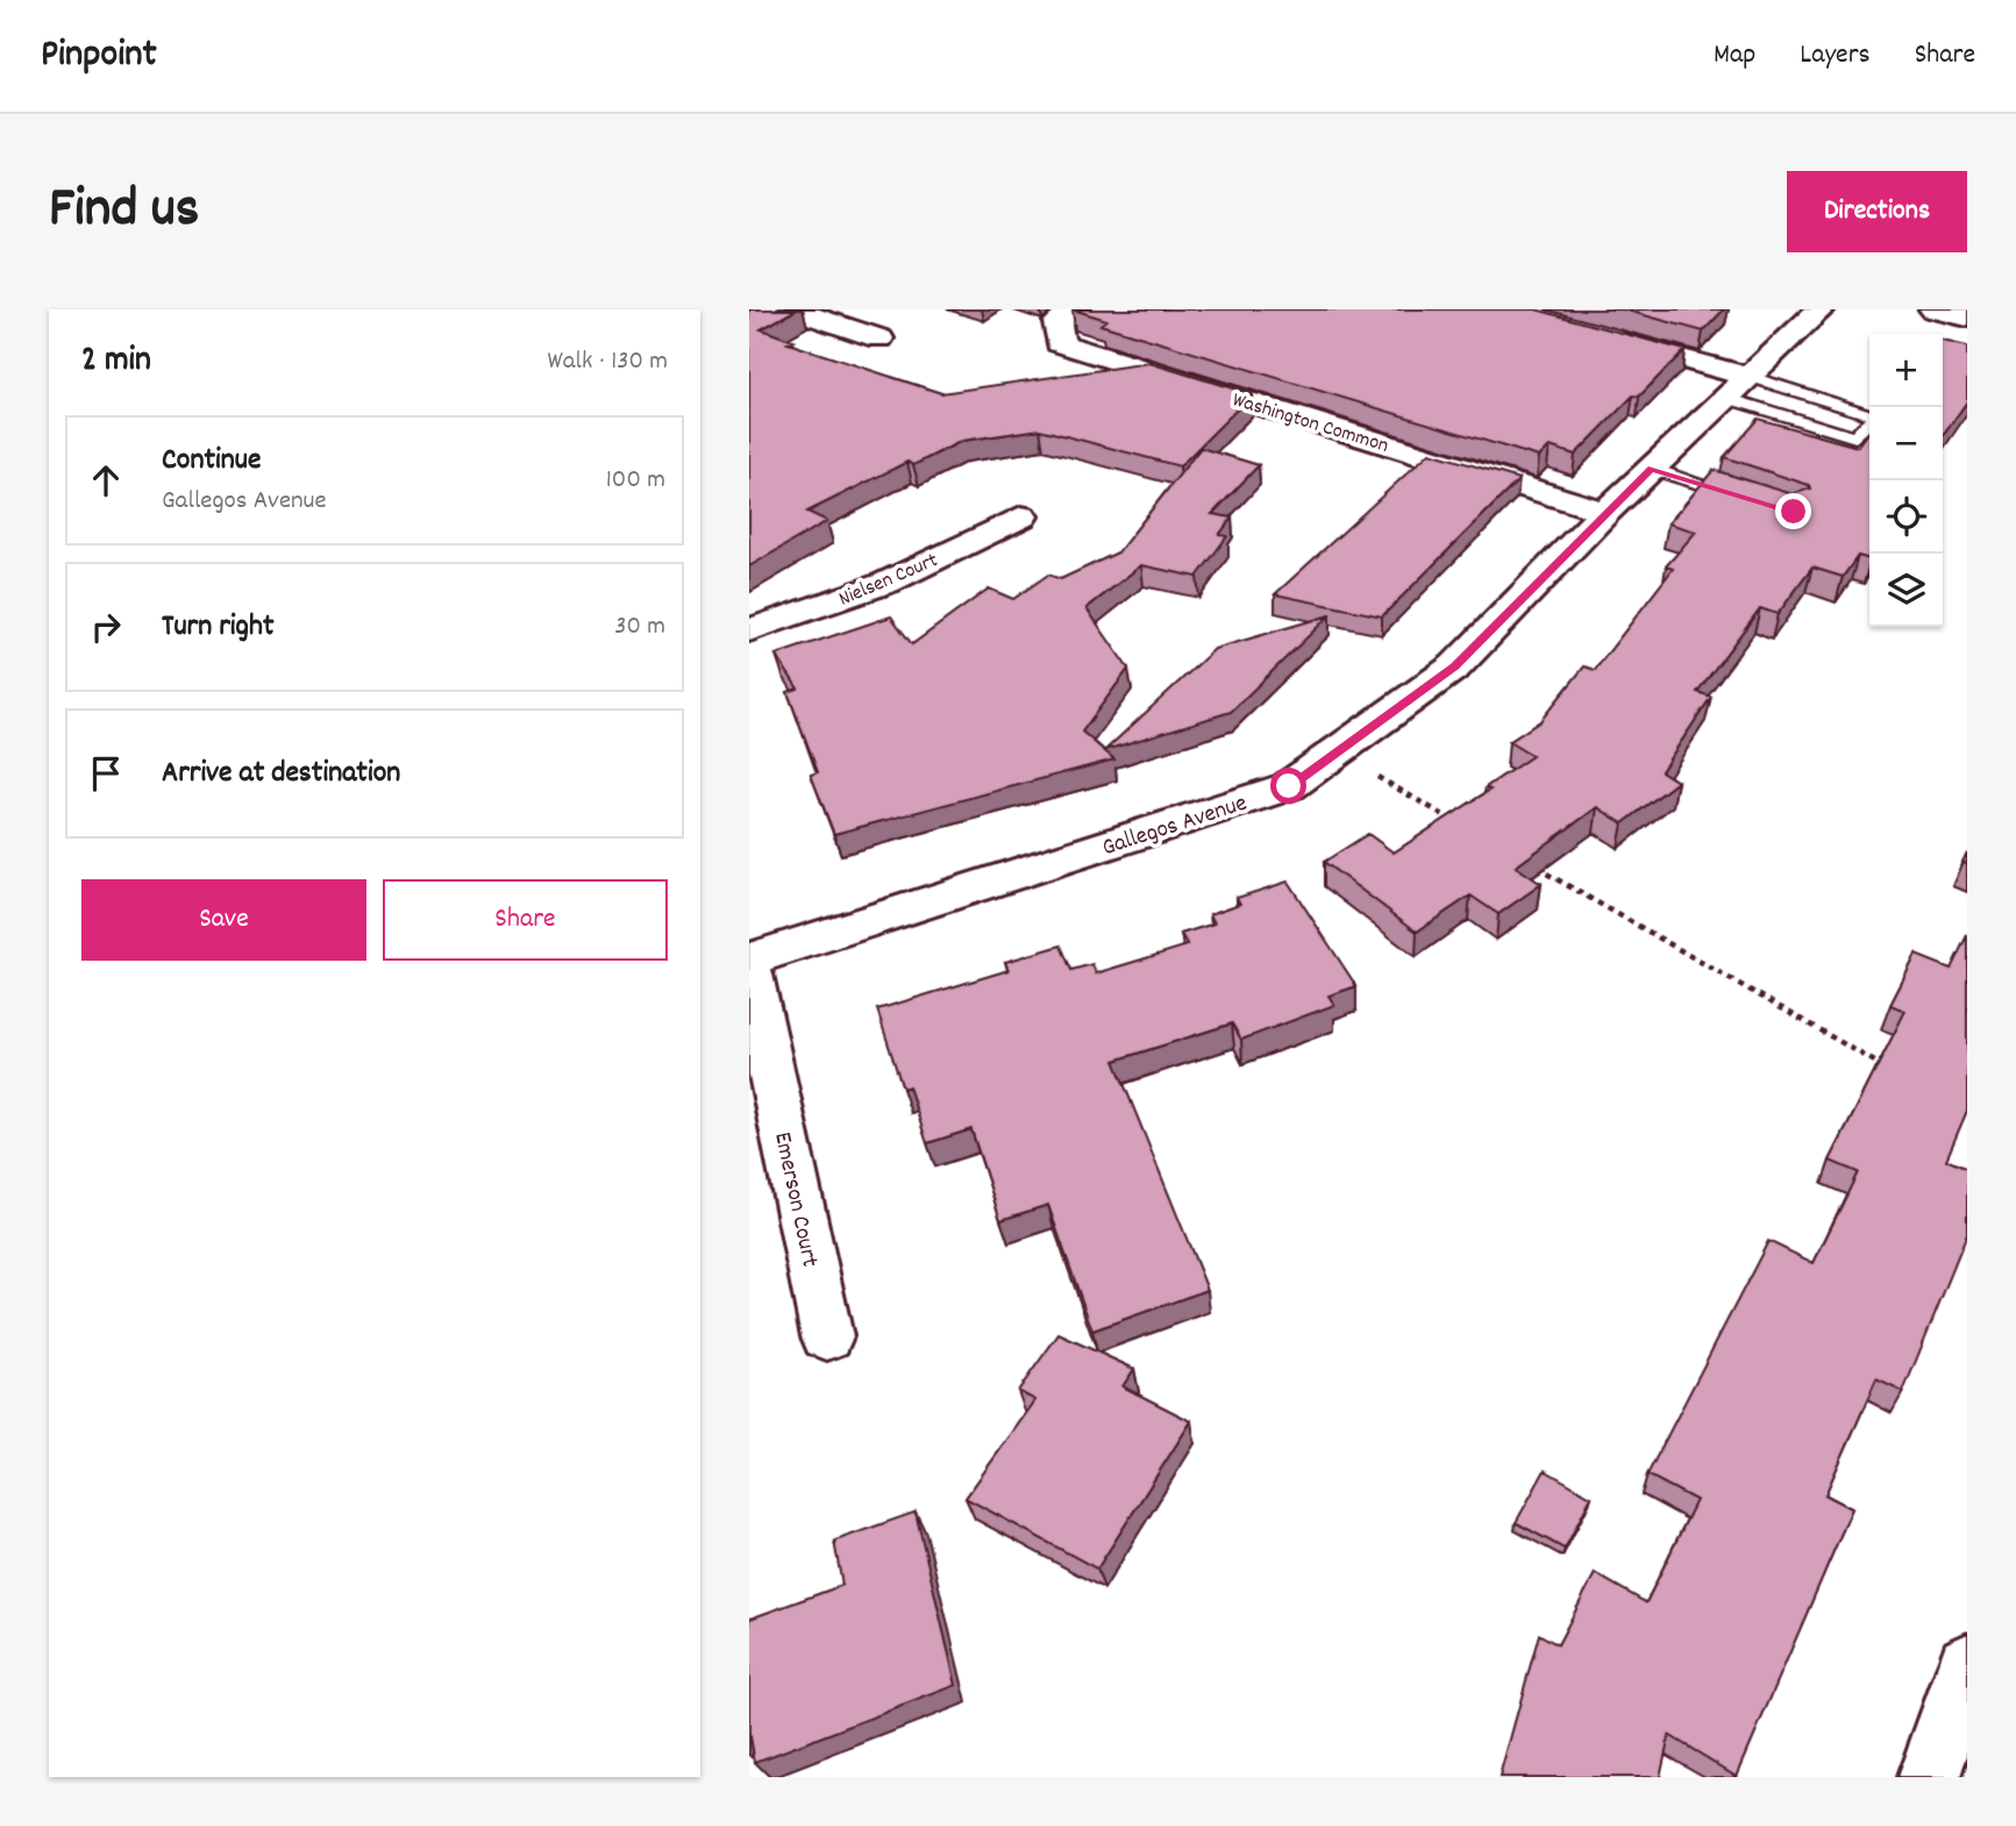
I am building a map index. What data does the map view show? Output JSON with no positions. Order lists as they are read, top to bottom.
{
  "streets": {
    "street": [
      "Washington Common",
      "Nielsen Court",
      "Gallegos Avenue",
      "Emerson Court"
    ]
  },
  "crossings": [
    ["Washington Common", "Gallegos Avenue"]
  ],
  "page": {
    "header": "Pinpoint",
    "nav": ["Map", "Layers", "Share"],
    "title": "Find us",
    "buttons": [
      "Directions",
      ["Save", "Share"]
    ],
    "heading": ["2 min", "Walk · 130 m"],
    "map_buttons": ["+", "−"],
    "list": [
      ["Continue", "Gallegos Avenue", "100 m"],
      ["Turn right", "30 m"],
      "Arrive at destination"
    ]
  }
}
